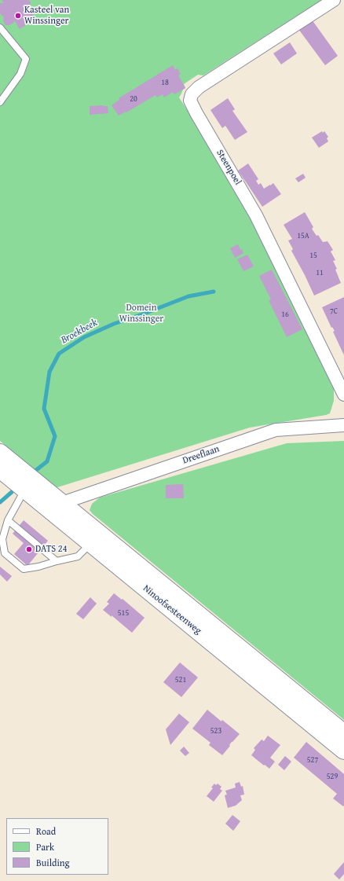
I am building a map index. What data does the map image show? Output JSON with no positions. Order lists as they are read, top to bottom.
{
  "streets": {
    "main road": ["Ninoofsesteenweg"],
    "street": ["Steenpoel", "Dreeflaan"]
  },
  "crossings": [
    ["Dreeflaan", "Ninoofsesteenweg"]
  ],
  "water": ["Broekbeek"],
  "parks": ["Domein Winssinger"],
  "places": ["Kasteel van Winssinger", "DATS 24"],
  "house_numbers": [
    "18",
    "20",
    "15A",
    "15",
    "11",
    "7C",
    "16",
    "515",
    "521",
    "523",
    "527",
    "529"
  ],
  "legend": ["Road", "Park", "Building"]
}
